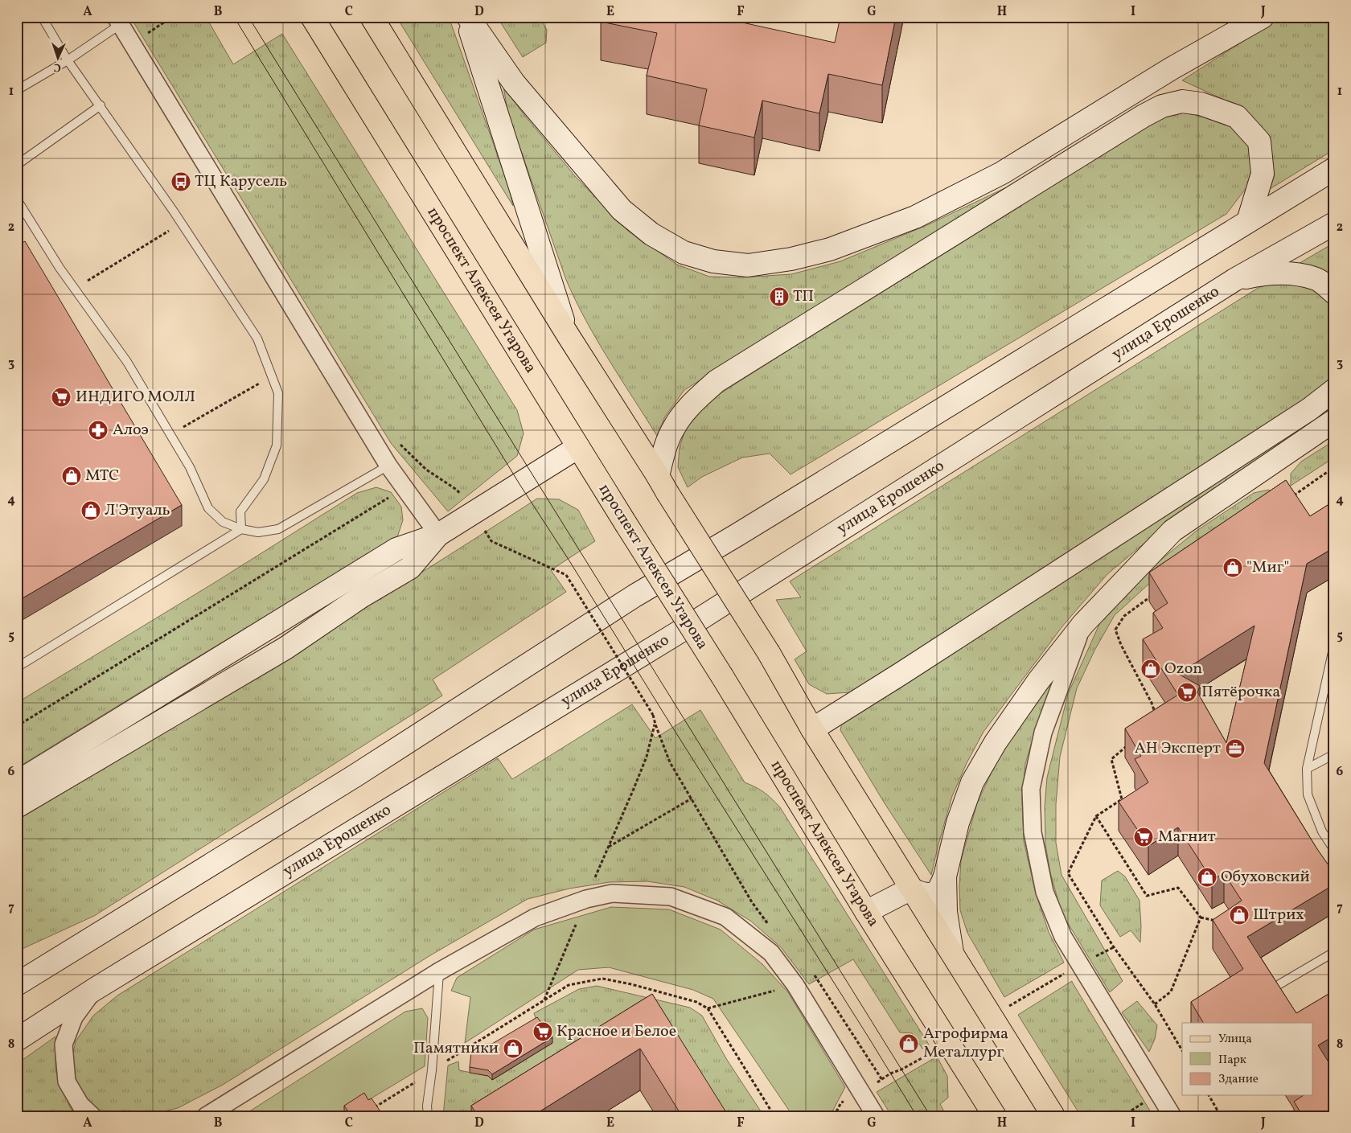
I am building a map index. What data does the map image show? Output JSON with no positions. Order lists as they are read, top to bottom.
{
  "streets": {
    "main road": ["проспект Алексея Угарова", "улица Ерошенко"]
  },
  "places": {
    "bus stop": ["ТЦ Карусель"],
    "building": ["ТП"],
    "supermarket": [
      "ИНДИГО МОЛЛ",
      "Пятёрочка",
      "Магнит",
      "Красное и Белое"
    ],
    "pharmacy": ["Алоэ"],
    "shop": [
      "МТС",
      "Л'Этуаль",
      "\"Миг\"",
      "Ozon",
      "Обуховский",
      "Штрих",
      "Агрофирма Металлург",
      "Памятники"
    ],
    "office": ["АН Эксперт"]
  },
  "legend": ["Улица", "Парк", "Здание"],
  "north": "bottom",
  "grid": {
    "columns": [
      "A",
      "B",
      "C",
      "D",
      "E",
      "F",
      "G",
      "H",
      "I",
      "J"
    ],
    "rows": [
      "1",
      "2",
      "3",
      "4",
      "5",
      "6",
      "7",
      "8"
    ]
  }
}
